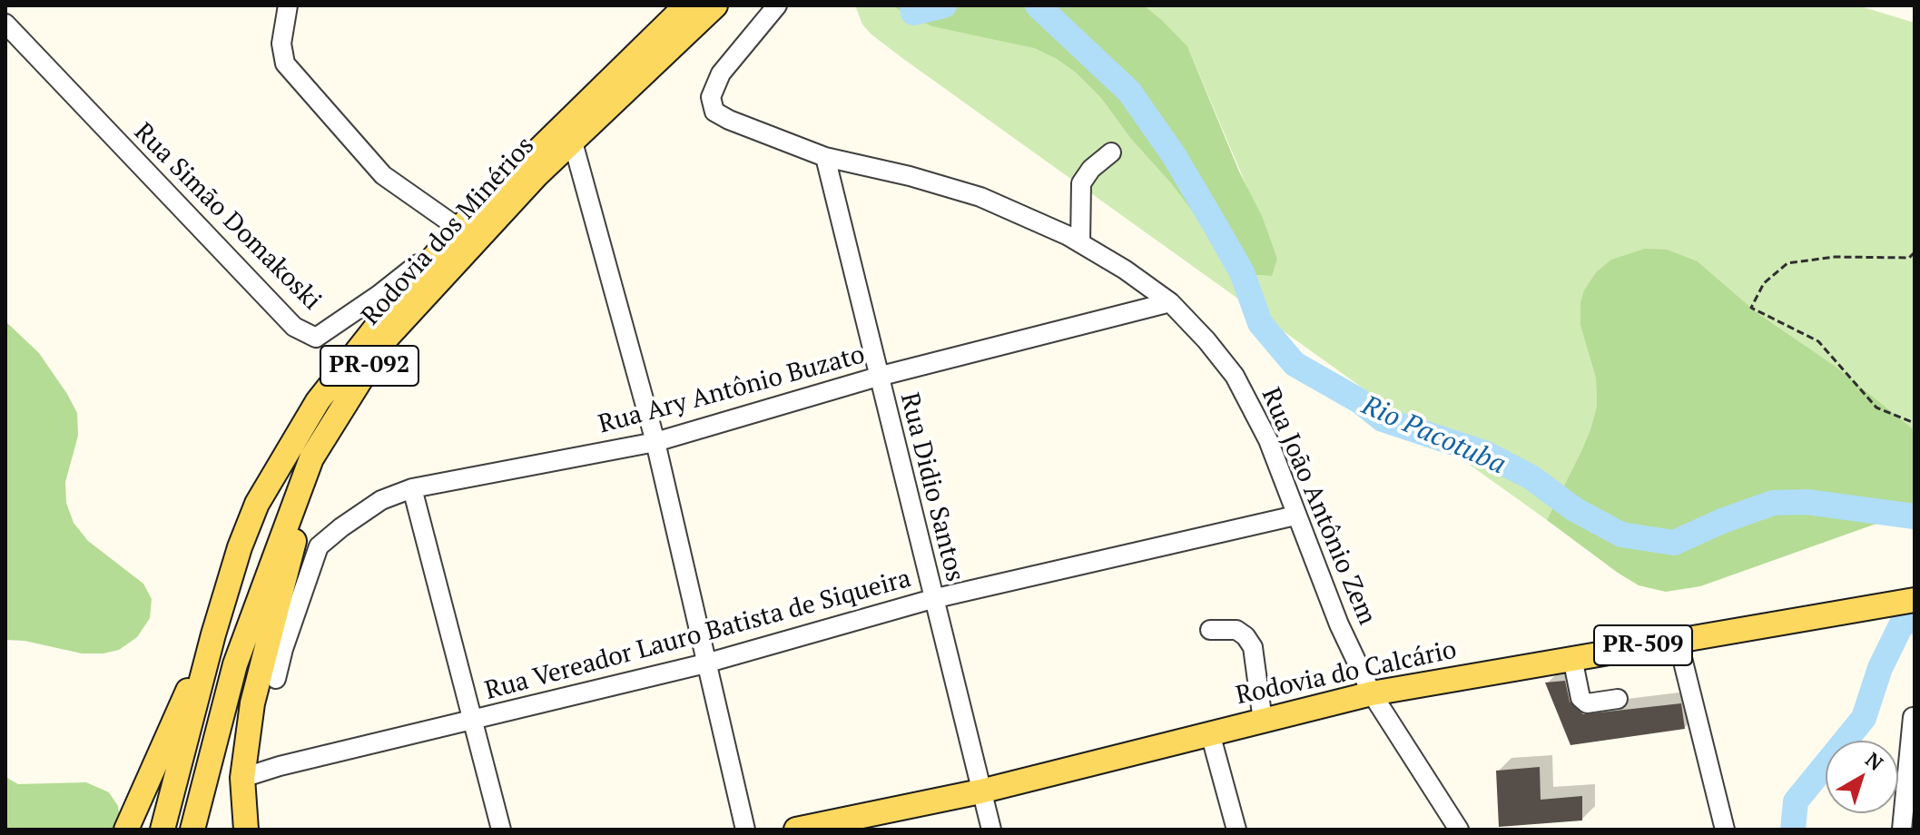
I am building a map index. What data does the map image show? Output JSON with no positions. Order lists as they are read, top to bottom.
{
  "streets": {
    "main road": [
      "Rodovia dos Minérios",
      "PR-092",
      "PR-509",
      "Rodovia do Calcário"
    ],
    "street": [
      "Rua Simão Domakoski",
      "Rua Ary Antônio Buzato",
      "Rua Didio Santos",
      "Rua João Antônio Zem",
      "Rua Vereador Lauro Batista de Siqueira"
    ]
  },
  "crossings": [
    ["Rua Simão Domakoski", "Rodovia dos Minérios"],
    ["Rua Ary Antônio Buzato", "Rua Didio Santos"],
    ["Rua Ary Antônio Buzato", "Rua João Antônio Zem"],
    ["Rua Didio Santos", "Rua João Antônio Zem"],
    ["Rua Didio Santos", "Rua Vereador Lauro Batista de Siqueira"],
    ["Rua Didio Santos", "Rodovia do Calcário"],
    ["Rua João Antônio Zem", "Rua Vereador Lauro Batista de Siqueira"],
    ["Rua João Antônio Zem", "Rodovia do Calcário"]
  ],
  "water": ["Rio Pacotuba"],
  "north": "top right"
}
